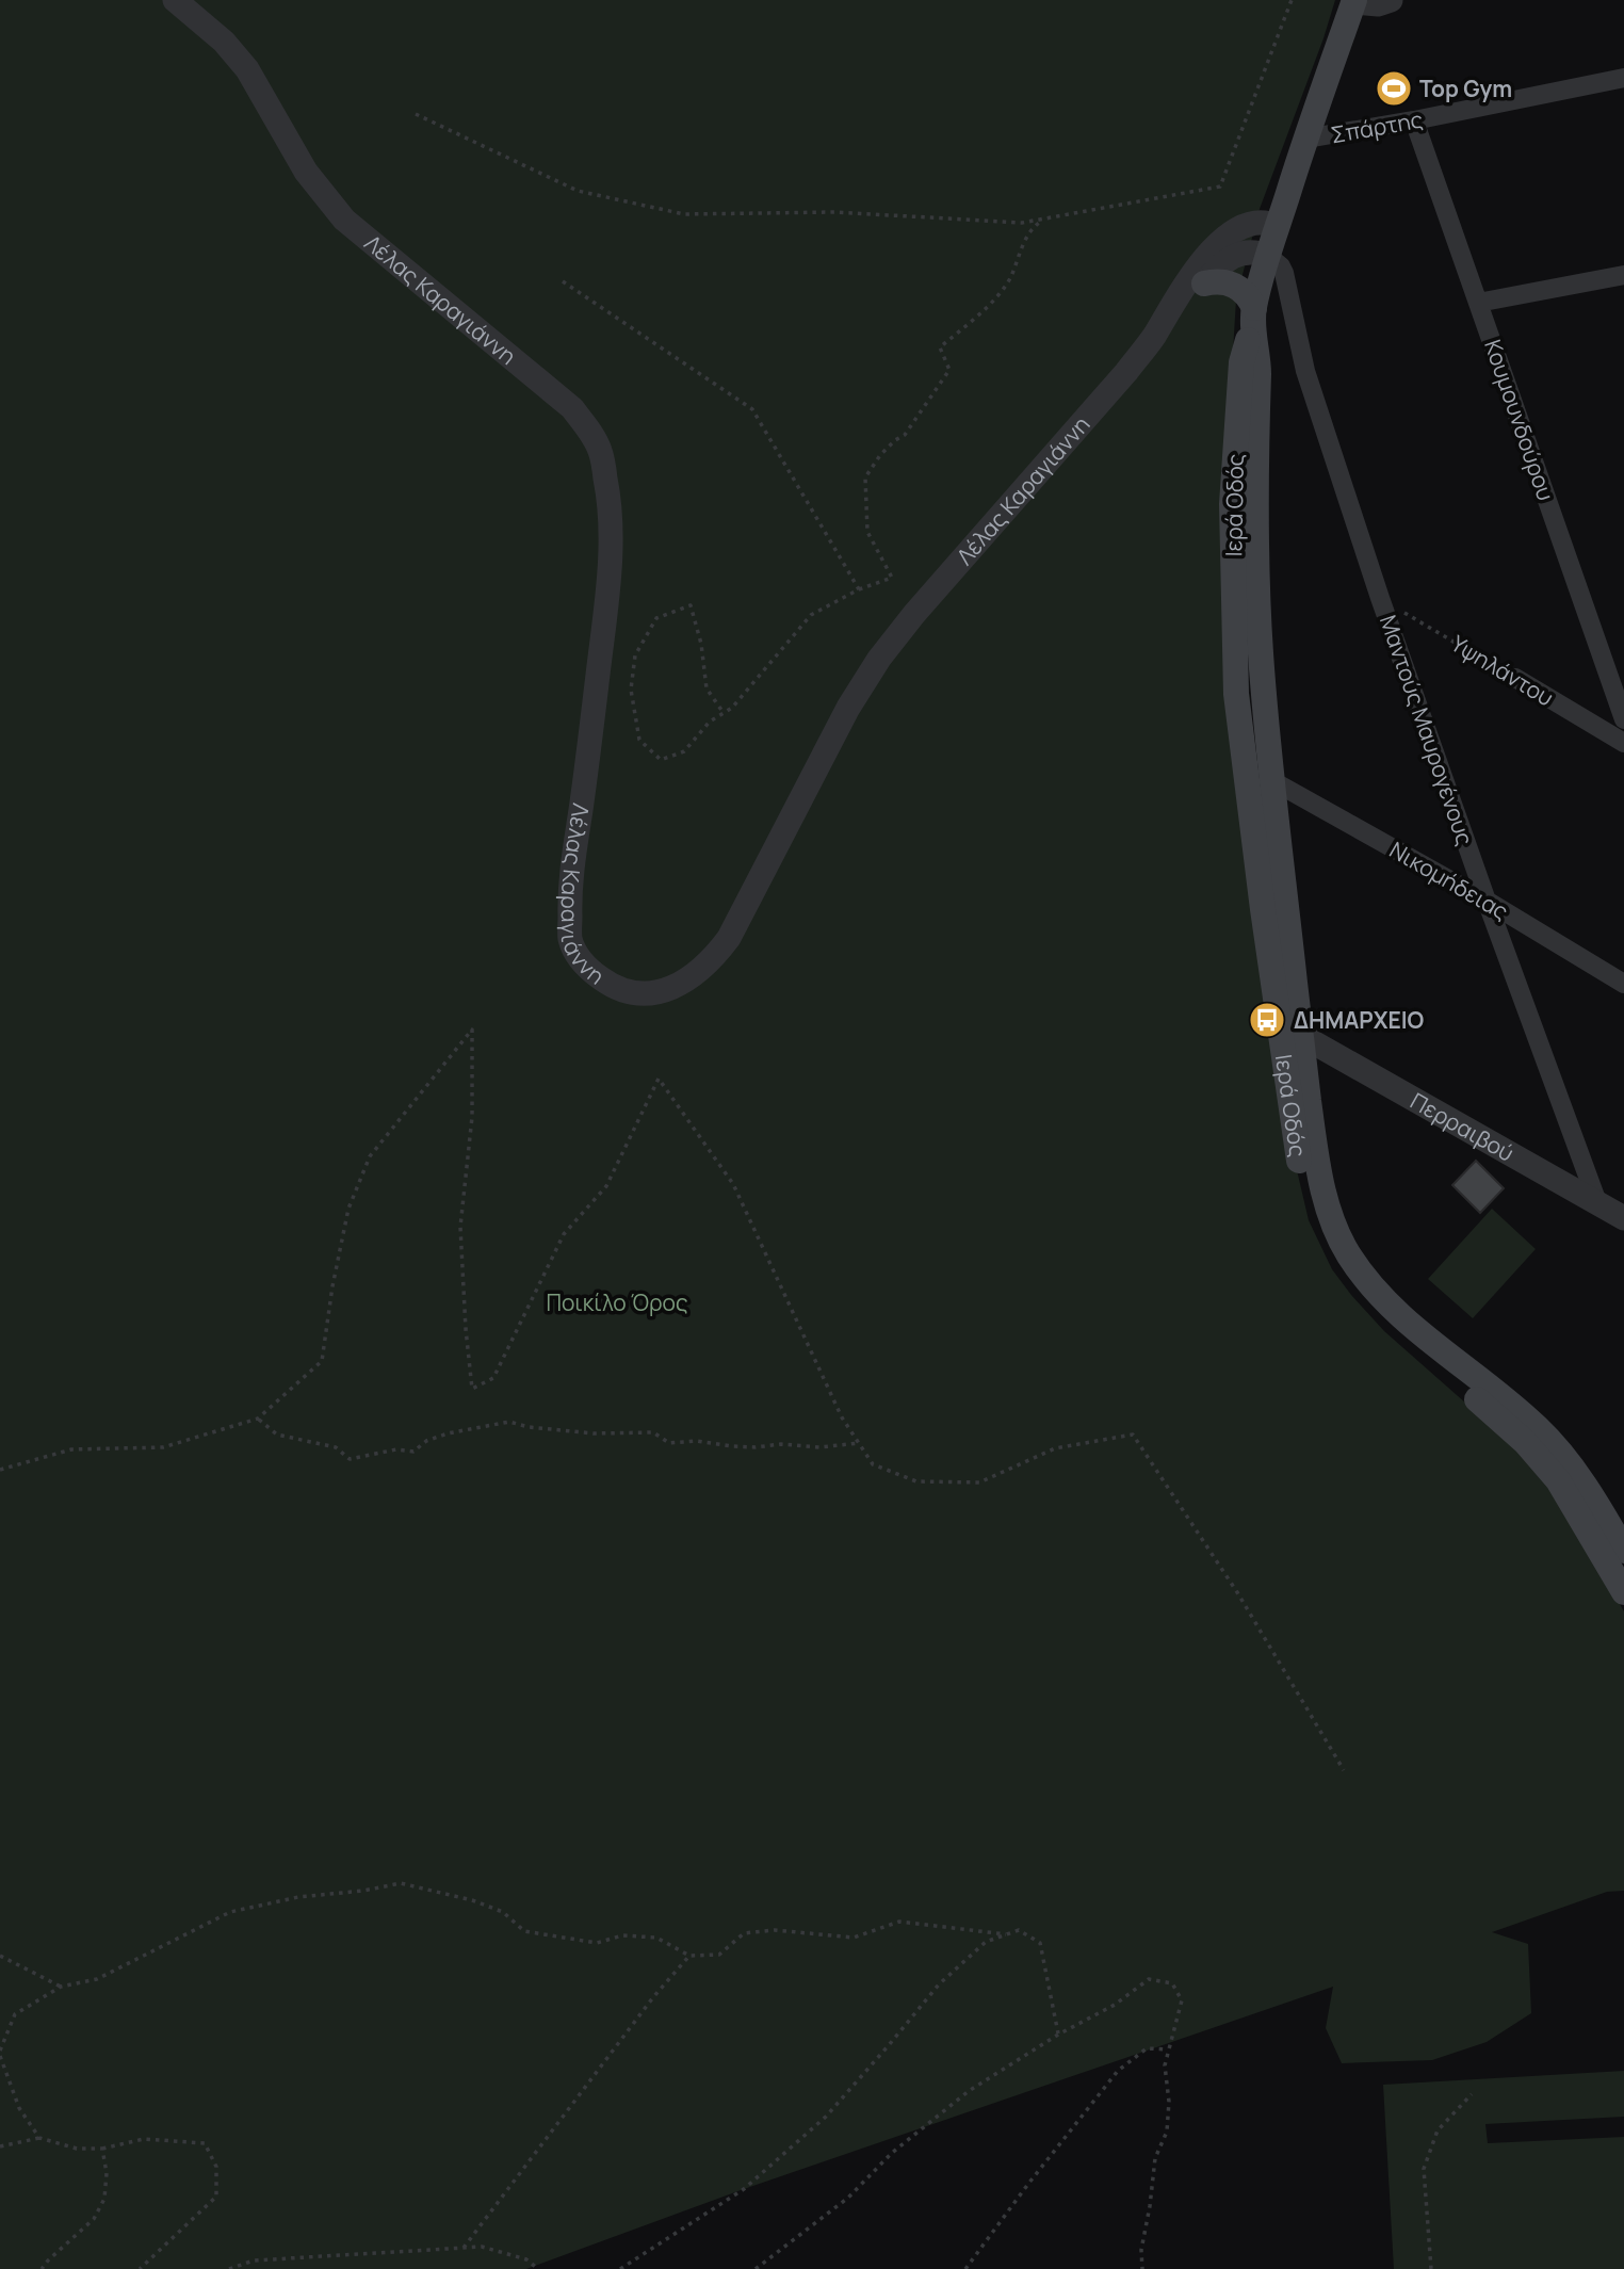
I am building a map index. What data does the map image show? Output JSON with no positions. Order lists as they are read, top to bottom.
{
  "streets": {
    "main road": ["Ιερά Οδός"],
    "street": [
      "Σπάρτης",
      "Λέλας Καραγιάννη",
      "Κουμουνδούρου",
      "Υψηλάντου",
      "Μαντούς Μαυρογένους",
      "Νικομήδειας",
      "Περραιβού"
    ]
  },
  "crossings": [
    ["Σπάρτης", "Κουμουνδούρου"],
    ["Σπάρτης", "Ιερά Οδός"],
    ["Λέλας Καραγιάννη", "Ιερά Οδός"],
    ["Λέλας Καραγιάννη", "Μαντούς Μαυρογένους"],
    ["Ιερά Οδός", "Μαντούς Μαυρογένους"],
    ["Ιερά Οδός", "Νικομήδειας"],
    ["Ιερά Οδός", "Περραιβού"],
    ["Υψηλάντου", "Μαντούς Μαυρογένους"],
    ["Μαντούς Μαυρογένους", "Νικομήδειας"],
    ["Μαντούς Μαυρογένους", "Περραιβού"]
  ],
  "parks": ["Ποικίλο Όρος"],
  "places": {
    "sports": ["Top Gym"],
    "bus stop": ["ΔΗΜΑΡΧΕΙΟ"]
  }
}
